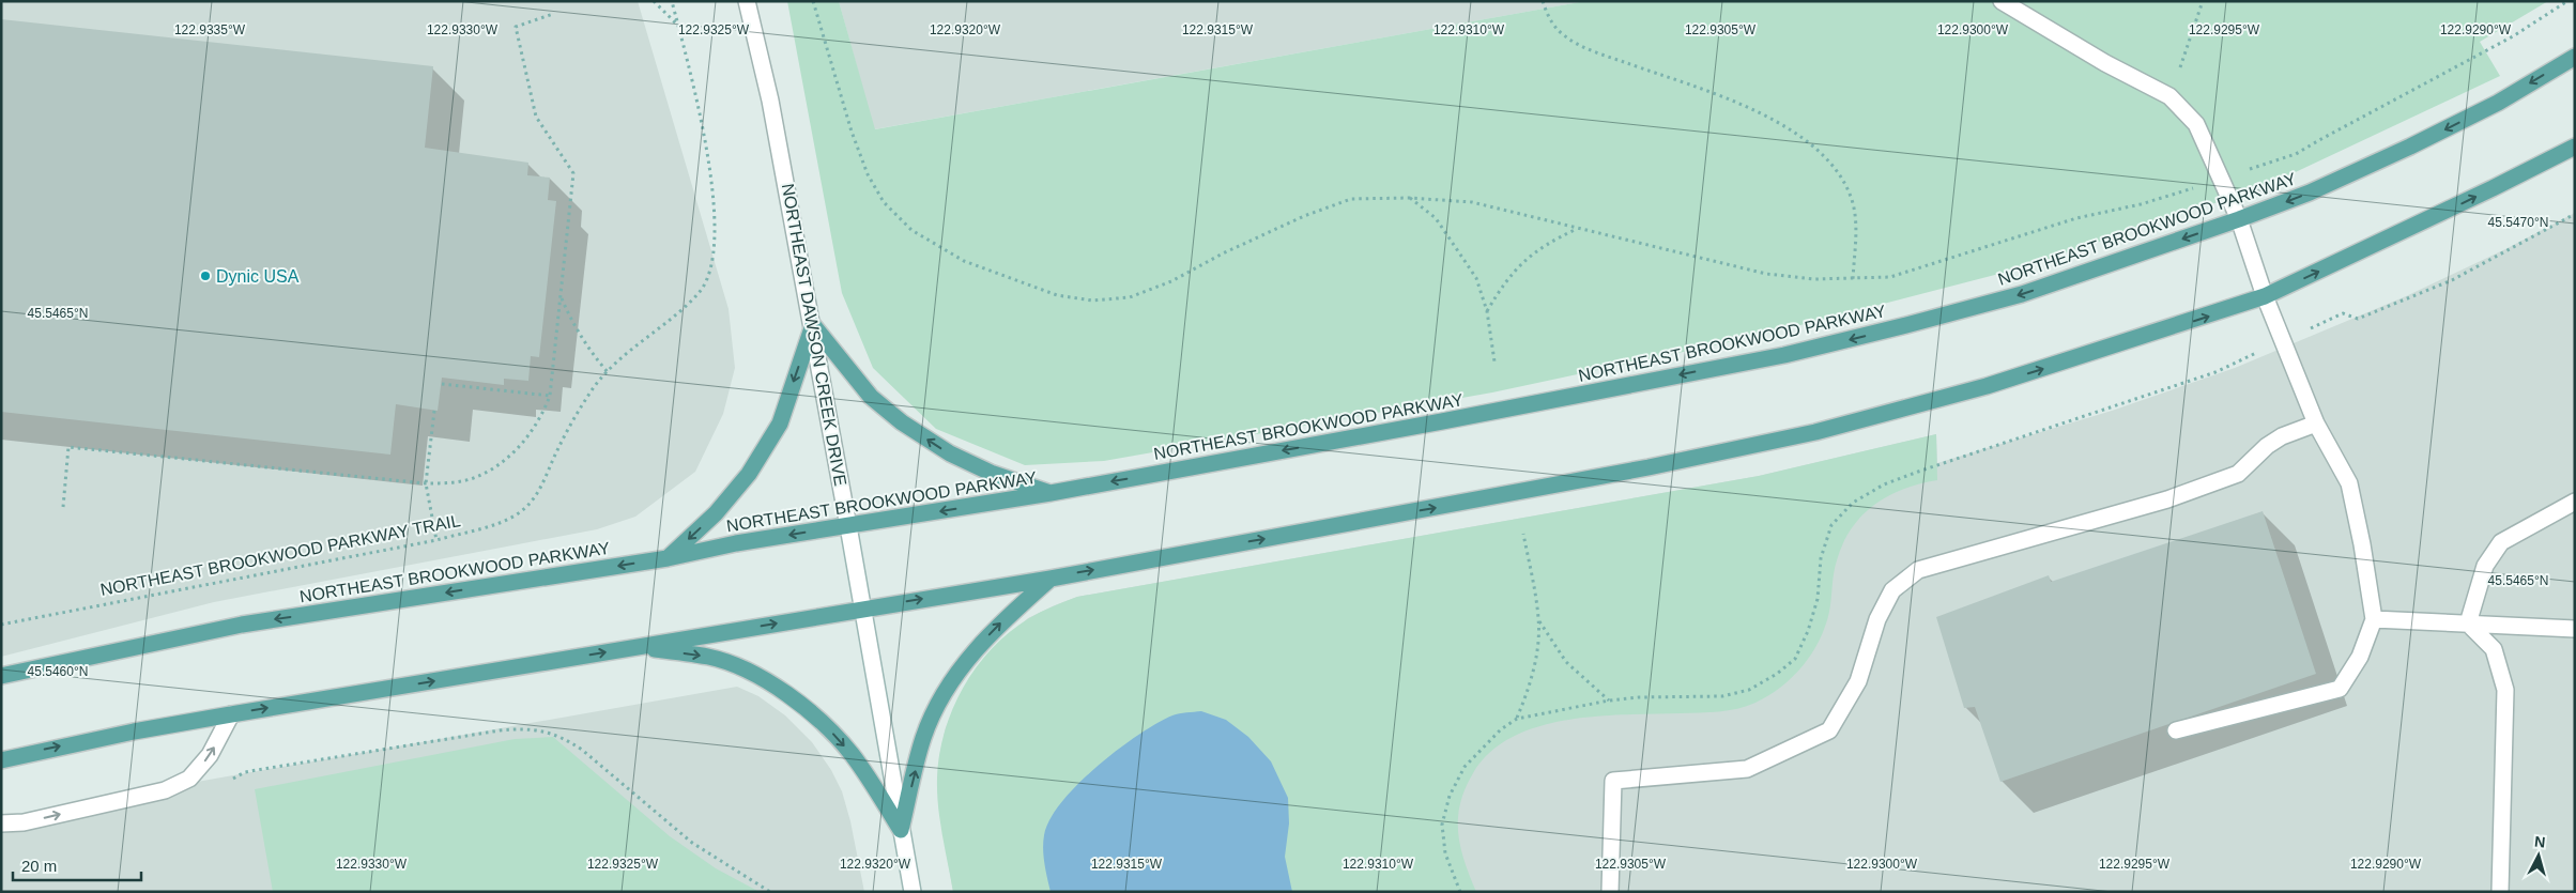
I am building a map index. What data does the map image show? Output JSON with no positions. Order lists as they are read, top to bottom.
{
  "streets": {
    "main road": ["NORTHEAST BROOKWOOD PARKWAY"],
    "street": ["NORTHEAST DAWSON CREEK DRIVE"],
    "path": ["NORTHEAST BROOKWOOD PARKWAY TRAIL"]
  },
  "crossings": [
    ["NORTHEAST BROOKWOOD PARKWAY", "NORTHEAST DAWSON CREEK DRIVE"]
  ],
  "places": ["Dynic USA"],
  "scale_bar": "20 m",
  "north": "top",
  "coordinates": [
    "122.9335°W",
    "122.9330°W",
    "122.9325°W",
    "122.9320°W",
    "122.9315°W",
    "122.9310°W",
    "122.9305°W",
    "122.9300°W",
    "122.9295°W",
    "122.9290°W",
    "45.5470°N",
    "45.5465°N",
    "45.5460°N"
  ]
}
